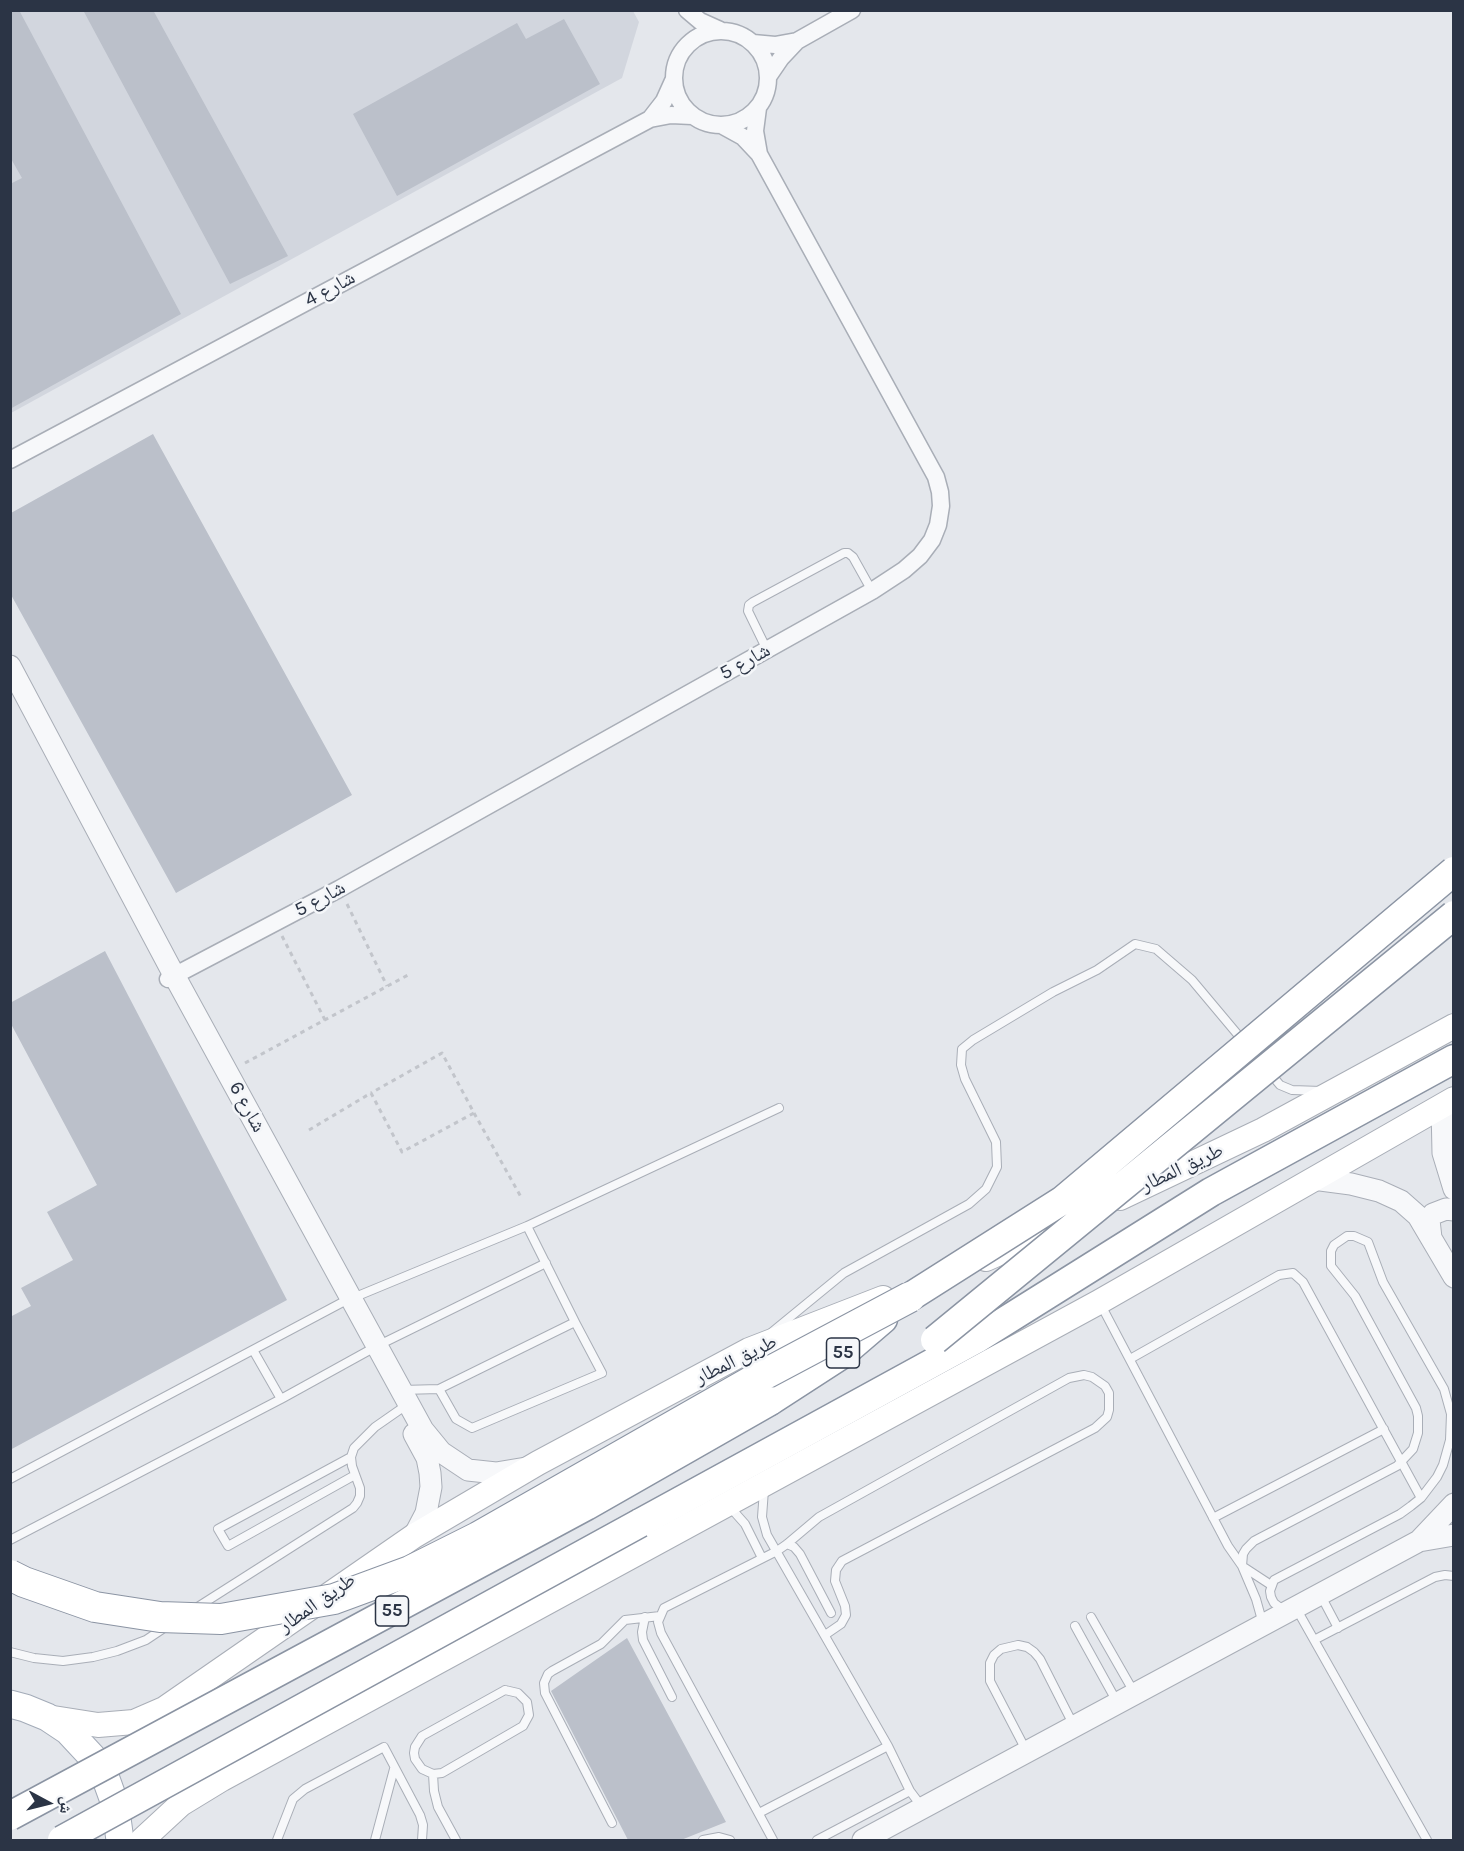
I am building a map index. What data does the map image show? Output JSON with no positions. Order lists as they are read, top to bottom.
{
  "streets": {
    "highway": ["طريق المطار", "55"],
    "street": ["شارع 4", "شارع 5", "شارع 6"]
  },
  "crossings": [
    ["شارع 4", "شارع 5"],
    ["شارع 5", "شارع 6"],
    ["شارع 6", "طريق المطار"],
    ["طريق المطار", "55"]
  ],
  "north": "right"
}
